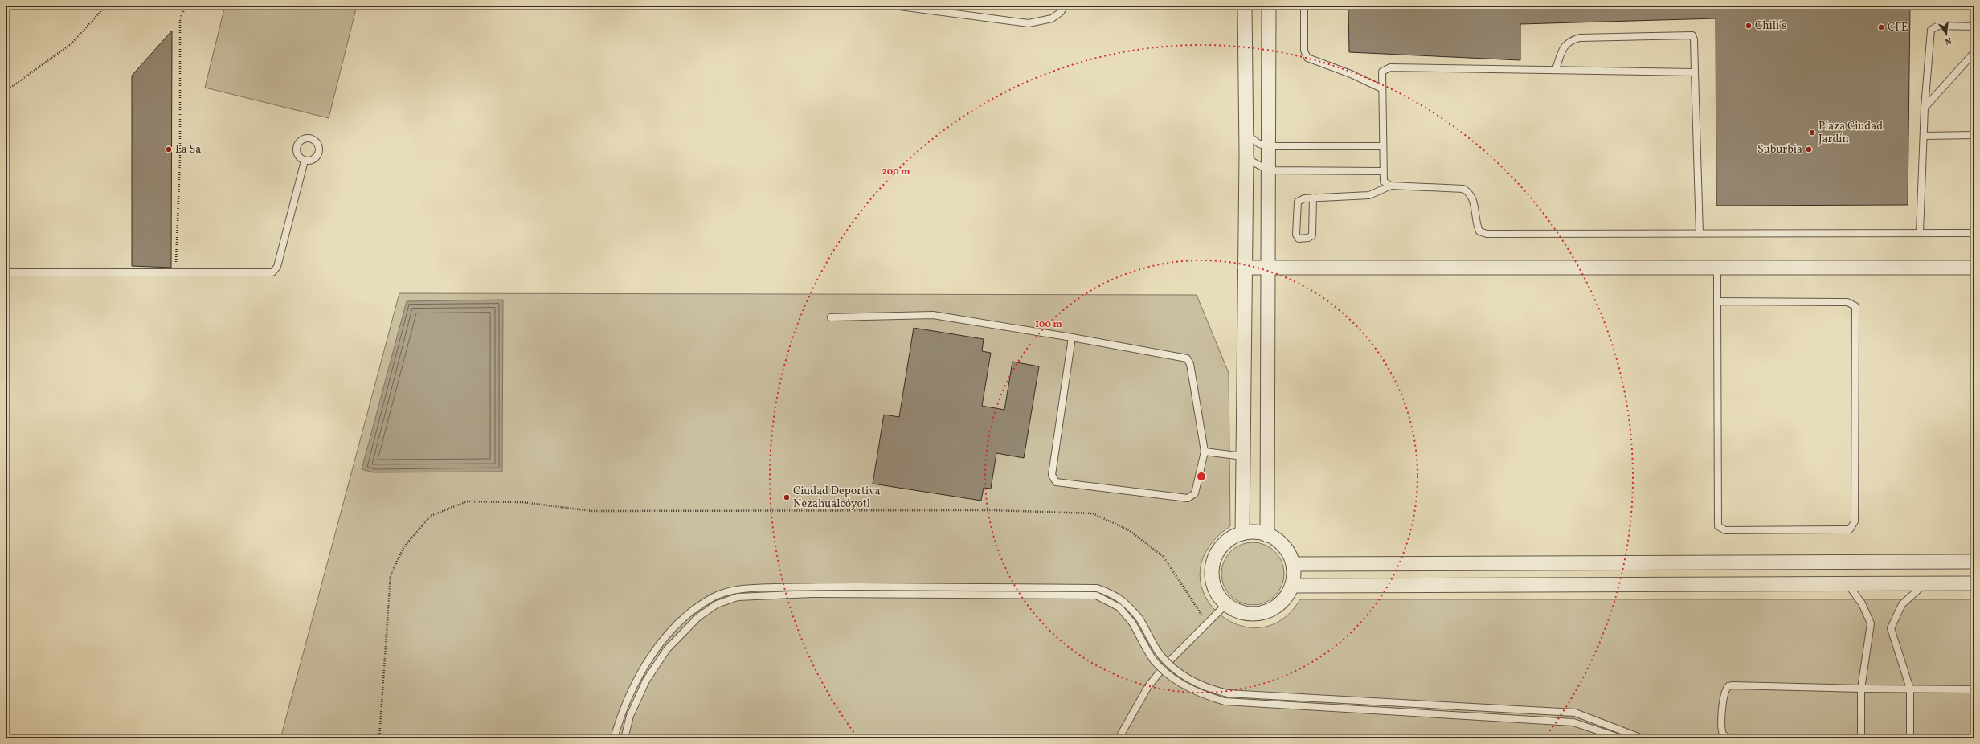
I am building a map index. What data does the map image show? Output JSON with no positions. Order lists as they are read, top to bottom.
{
  "places": [
    "Chili's",
    "CFE",
    "Plaza Ciudad Jardín",
    "La Sa",
    "Suburbia",
    "Ciudad Deportiva Nezahualcóyotl"
  ],
  "north": "bottom",
  "rings": ["200 m", "100 m"]
}
